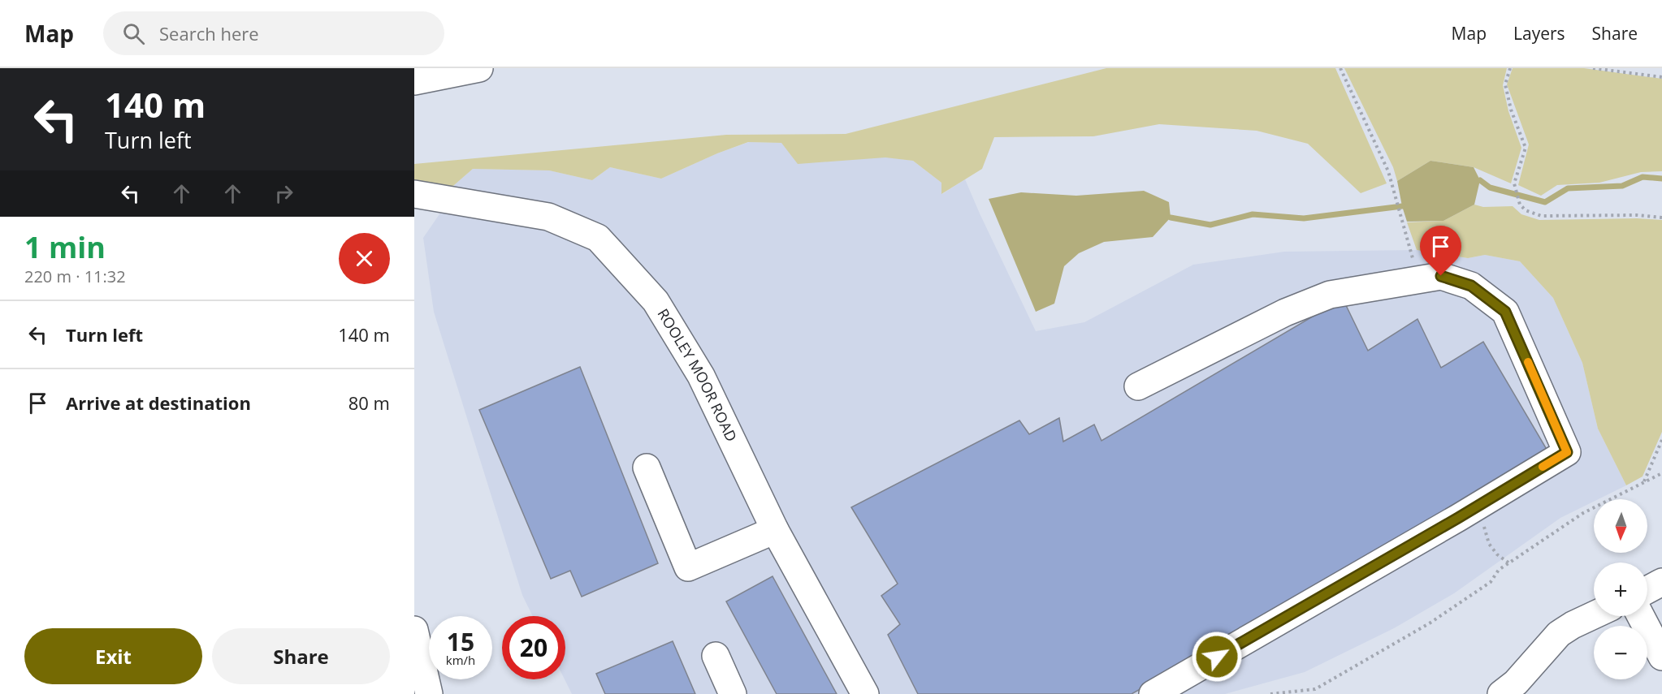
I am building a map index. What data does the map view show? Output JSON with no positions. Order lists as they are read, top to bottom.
{
  "streets": {
    "street": ["ROOLEY MOOR ROAD"]
  },
  "north": "bottom",
  "page": {
    "header": "Map",
    "search": "Search here",
    "nav": ["Map", "Layers", "Share"],
    "turn": ["140 m", "Turn left"],
    "heading": ["1 min", "220 m · 11:32"],
    "list": [
      {
        "name": "Turn left",
        "value": "140 m"
      },
      {
        "name": "Arrive at destination",
        "value": "80 m"
      }
    ],
    "map_buttons": ["+", "−"],
    "speed": "15 km/h",
    "limit": "20",
    "buttons": ["Exit", "Share"]
  }
}
